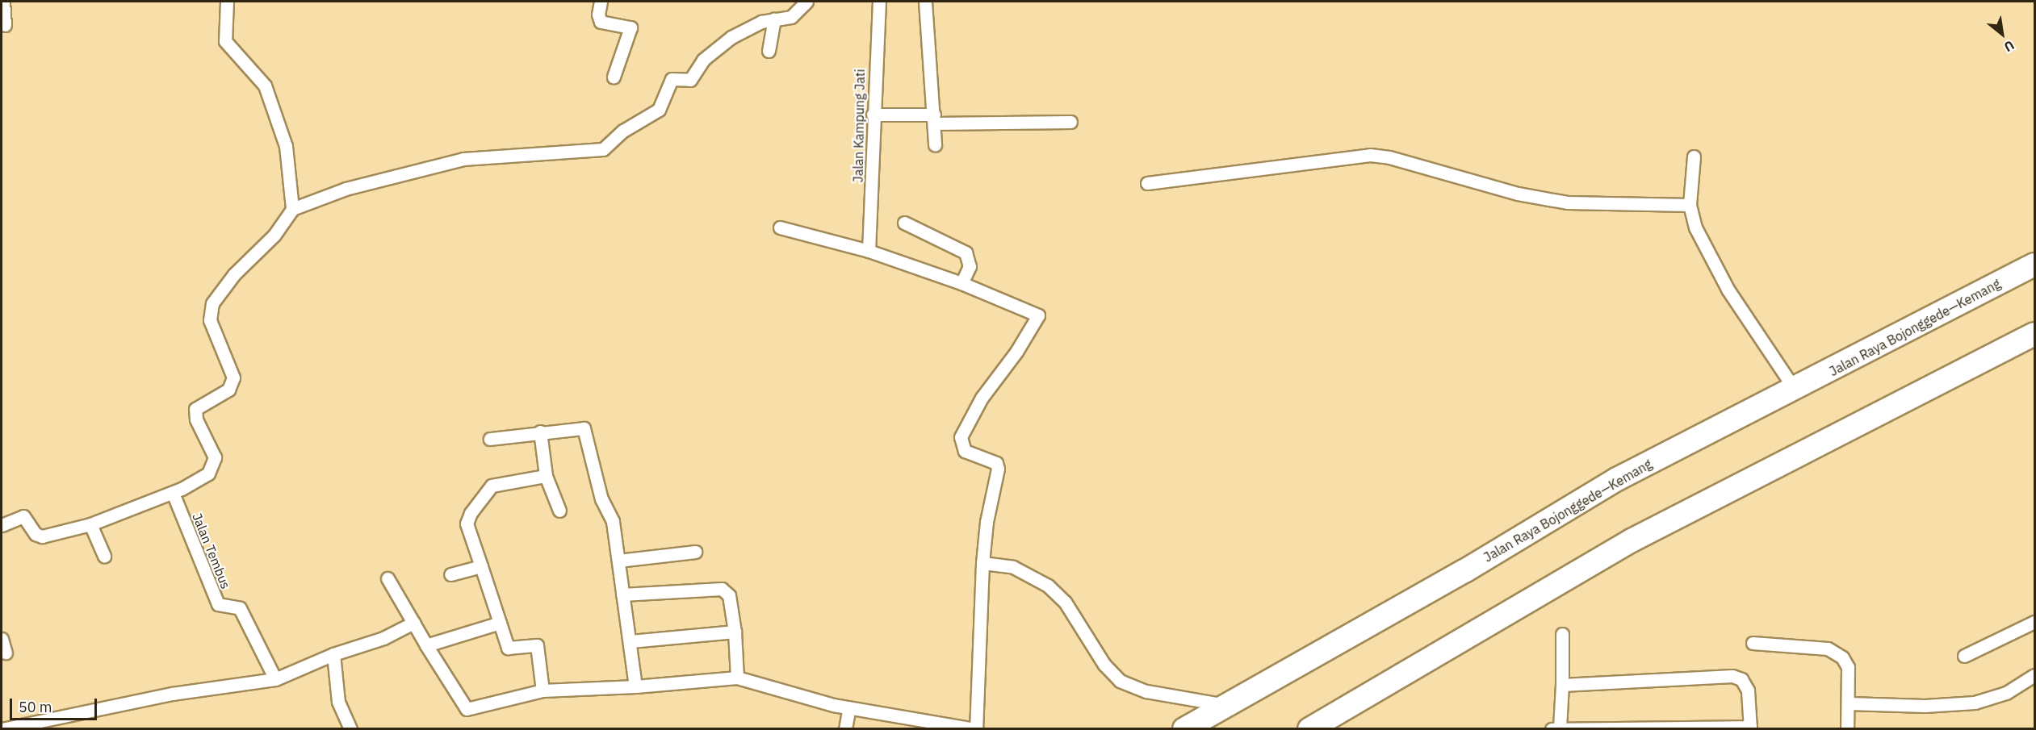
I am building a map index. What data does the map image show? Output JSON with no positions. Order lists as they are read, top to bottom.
{
  "streets": {
    "highway": ["Jalan Raya Bojonggede—Kemang"],
    "street": ["Jalan Kampung Jati", "Jalan Tembus"]
  },
  "scale_bar": "50 m",
  "north": "bottom right"
}
